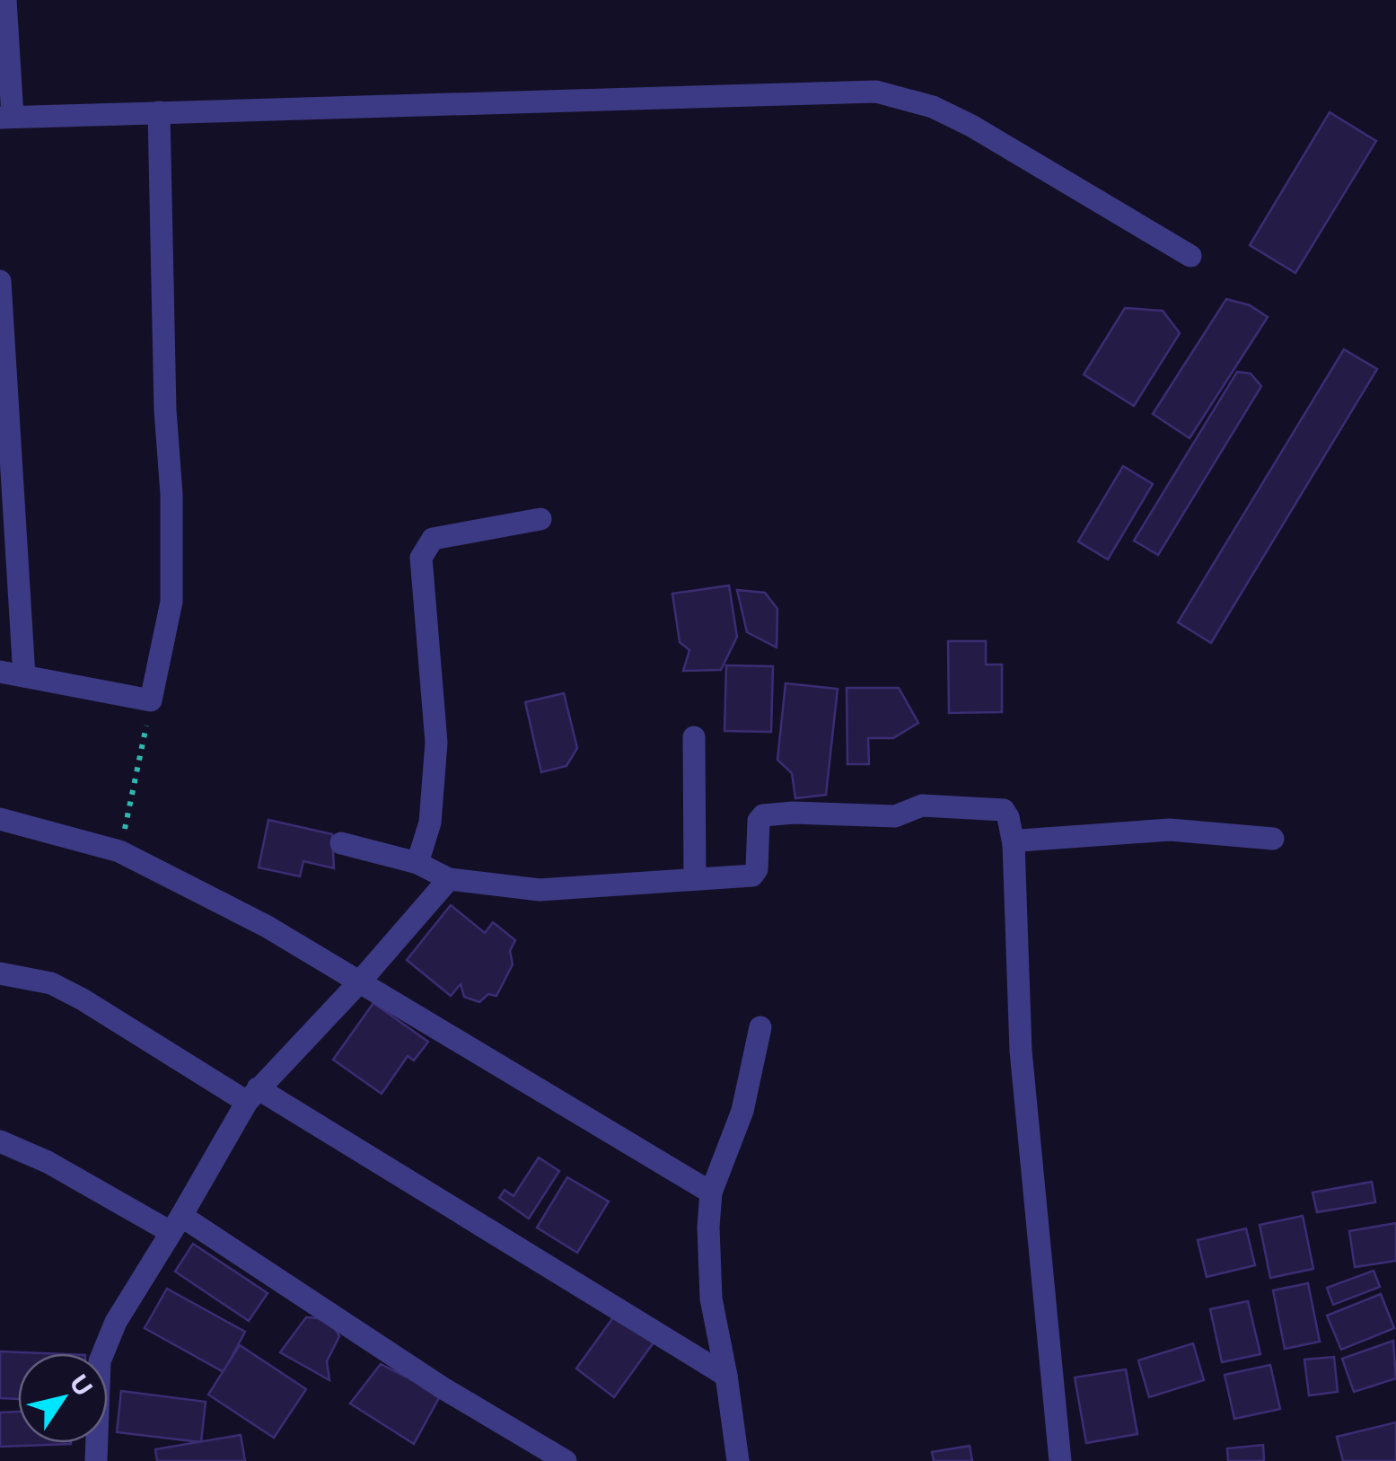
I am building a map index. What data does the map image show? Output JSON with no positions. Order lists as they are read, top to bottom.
{
  "north": "top right"
}
